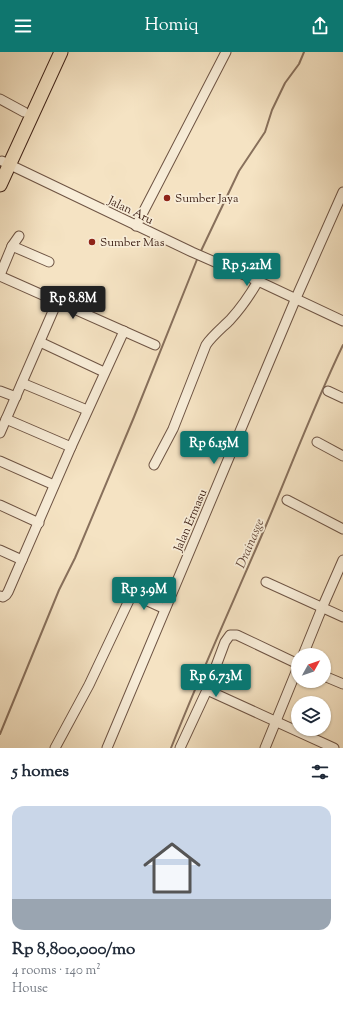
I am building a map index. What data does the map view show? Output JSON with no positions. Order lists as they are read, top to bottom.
{
  "streets": {
    "street": ["Jalan Aru", "Jalan Ermasu"]
  },
  "crossings": [
    ["Jalan Aru", "Jalan Ermasu"]
  ],
  "water": ["Drainasge"],
  "places": ["Sumber Jaya", "Sumber Mas"],
  "north": "top right",
  "page": {
    "header": "Homiq",
    "price": [
      "Rp 5.21M",
      "Rp 8.8M",
      "Rp 6.15M",
      "Rp 3.9M",
      "Rp 6.73M"
    ],
    "heading": "5 homes",
    "list": [
      {
        "name": "Rp 8,800,000/mo",
        "note": "4 rooms · 140 m² · House"
      }
    ]
  }
}
